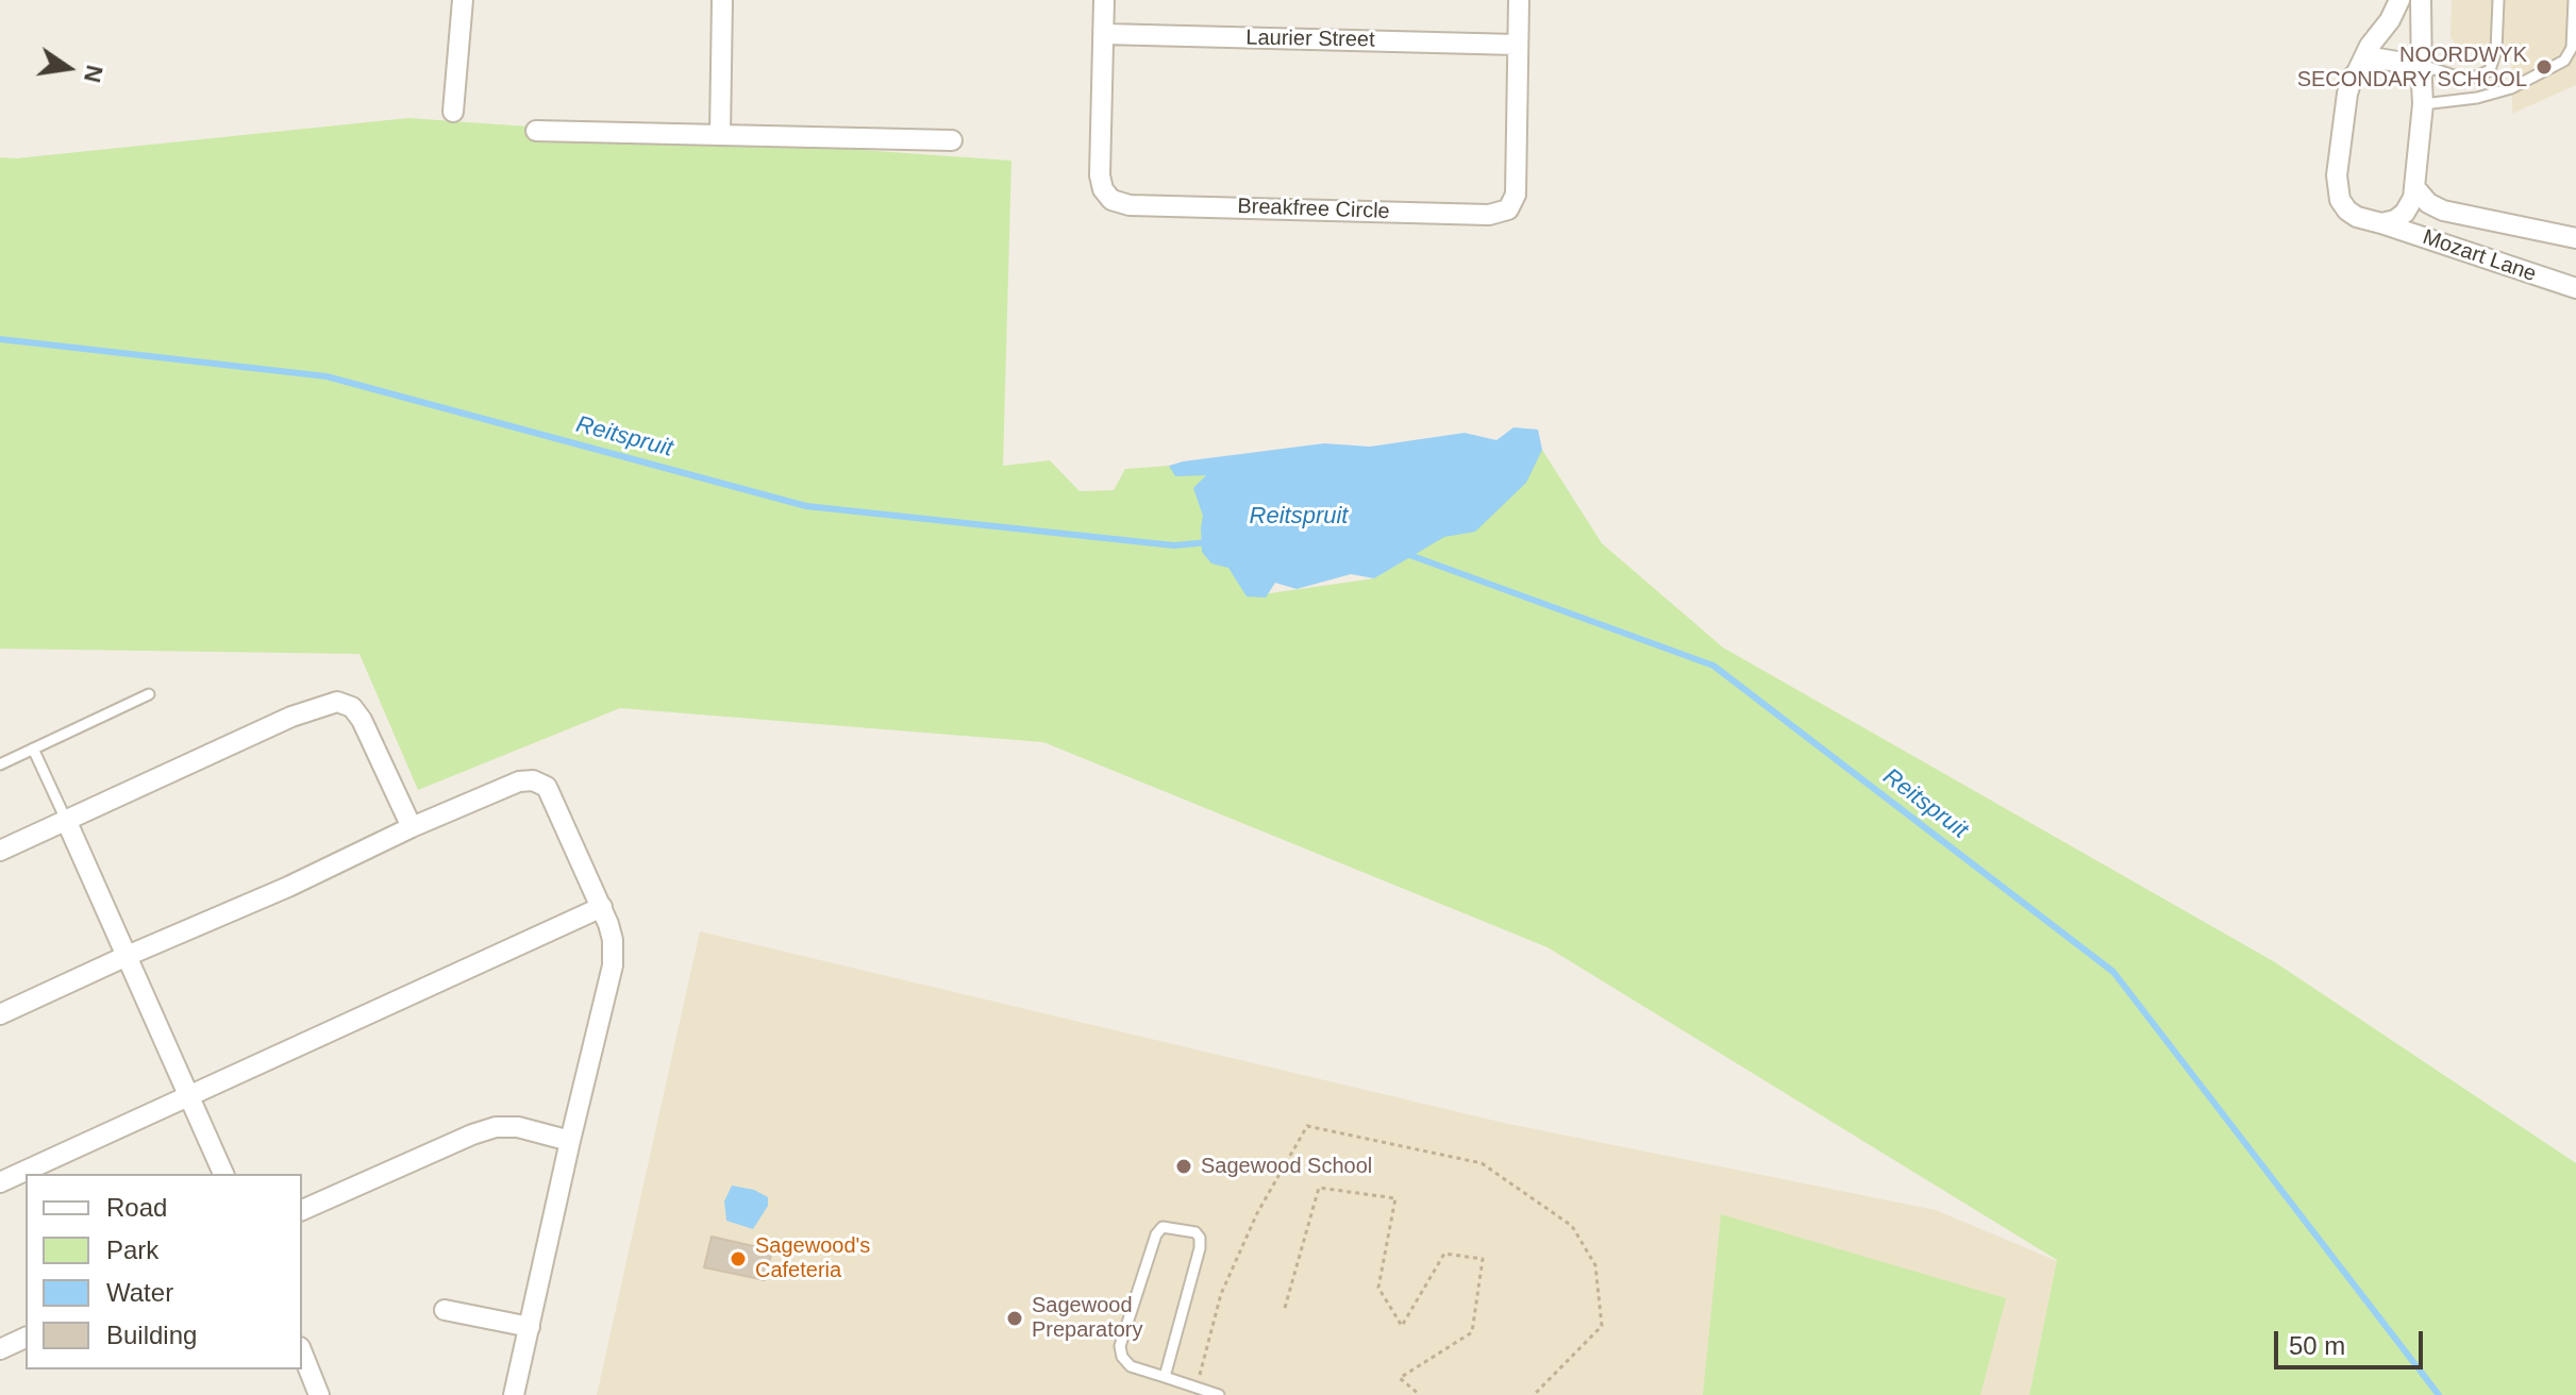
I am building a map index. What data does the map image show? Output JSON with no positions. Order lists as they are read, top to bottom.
{
  "streets": {
    "street": ["Laurier Street", "Breakfree Circle", "Mozart Lane"]
  },
  "crossings": [
    ["Laurier Street", "Breakfree Circle"]
  ],
  "water": ["Reitspruit"],
  "places": [
    "NOORDWYK SECONDARY SCHOOL",
    "Sagewood School",
    "Sagewood's Cafeteria",
    "Sagewood Preparatory"
  ],
  "legend": [
    "Road",
    "Park",
    "Water",
    "Building"
  ],
  "scale_bar": "50 m",
  "north": "right"
}
